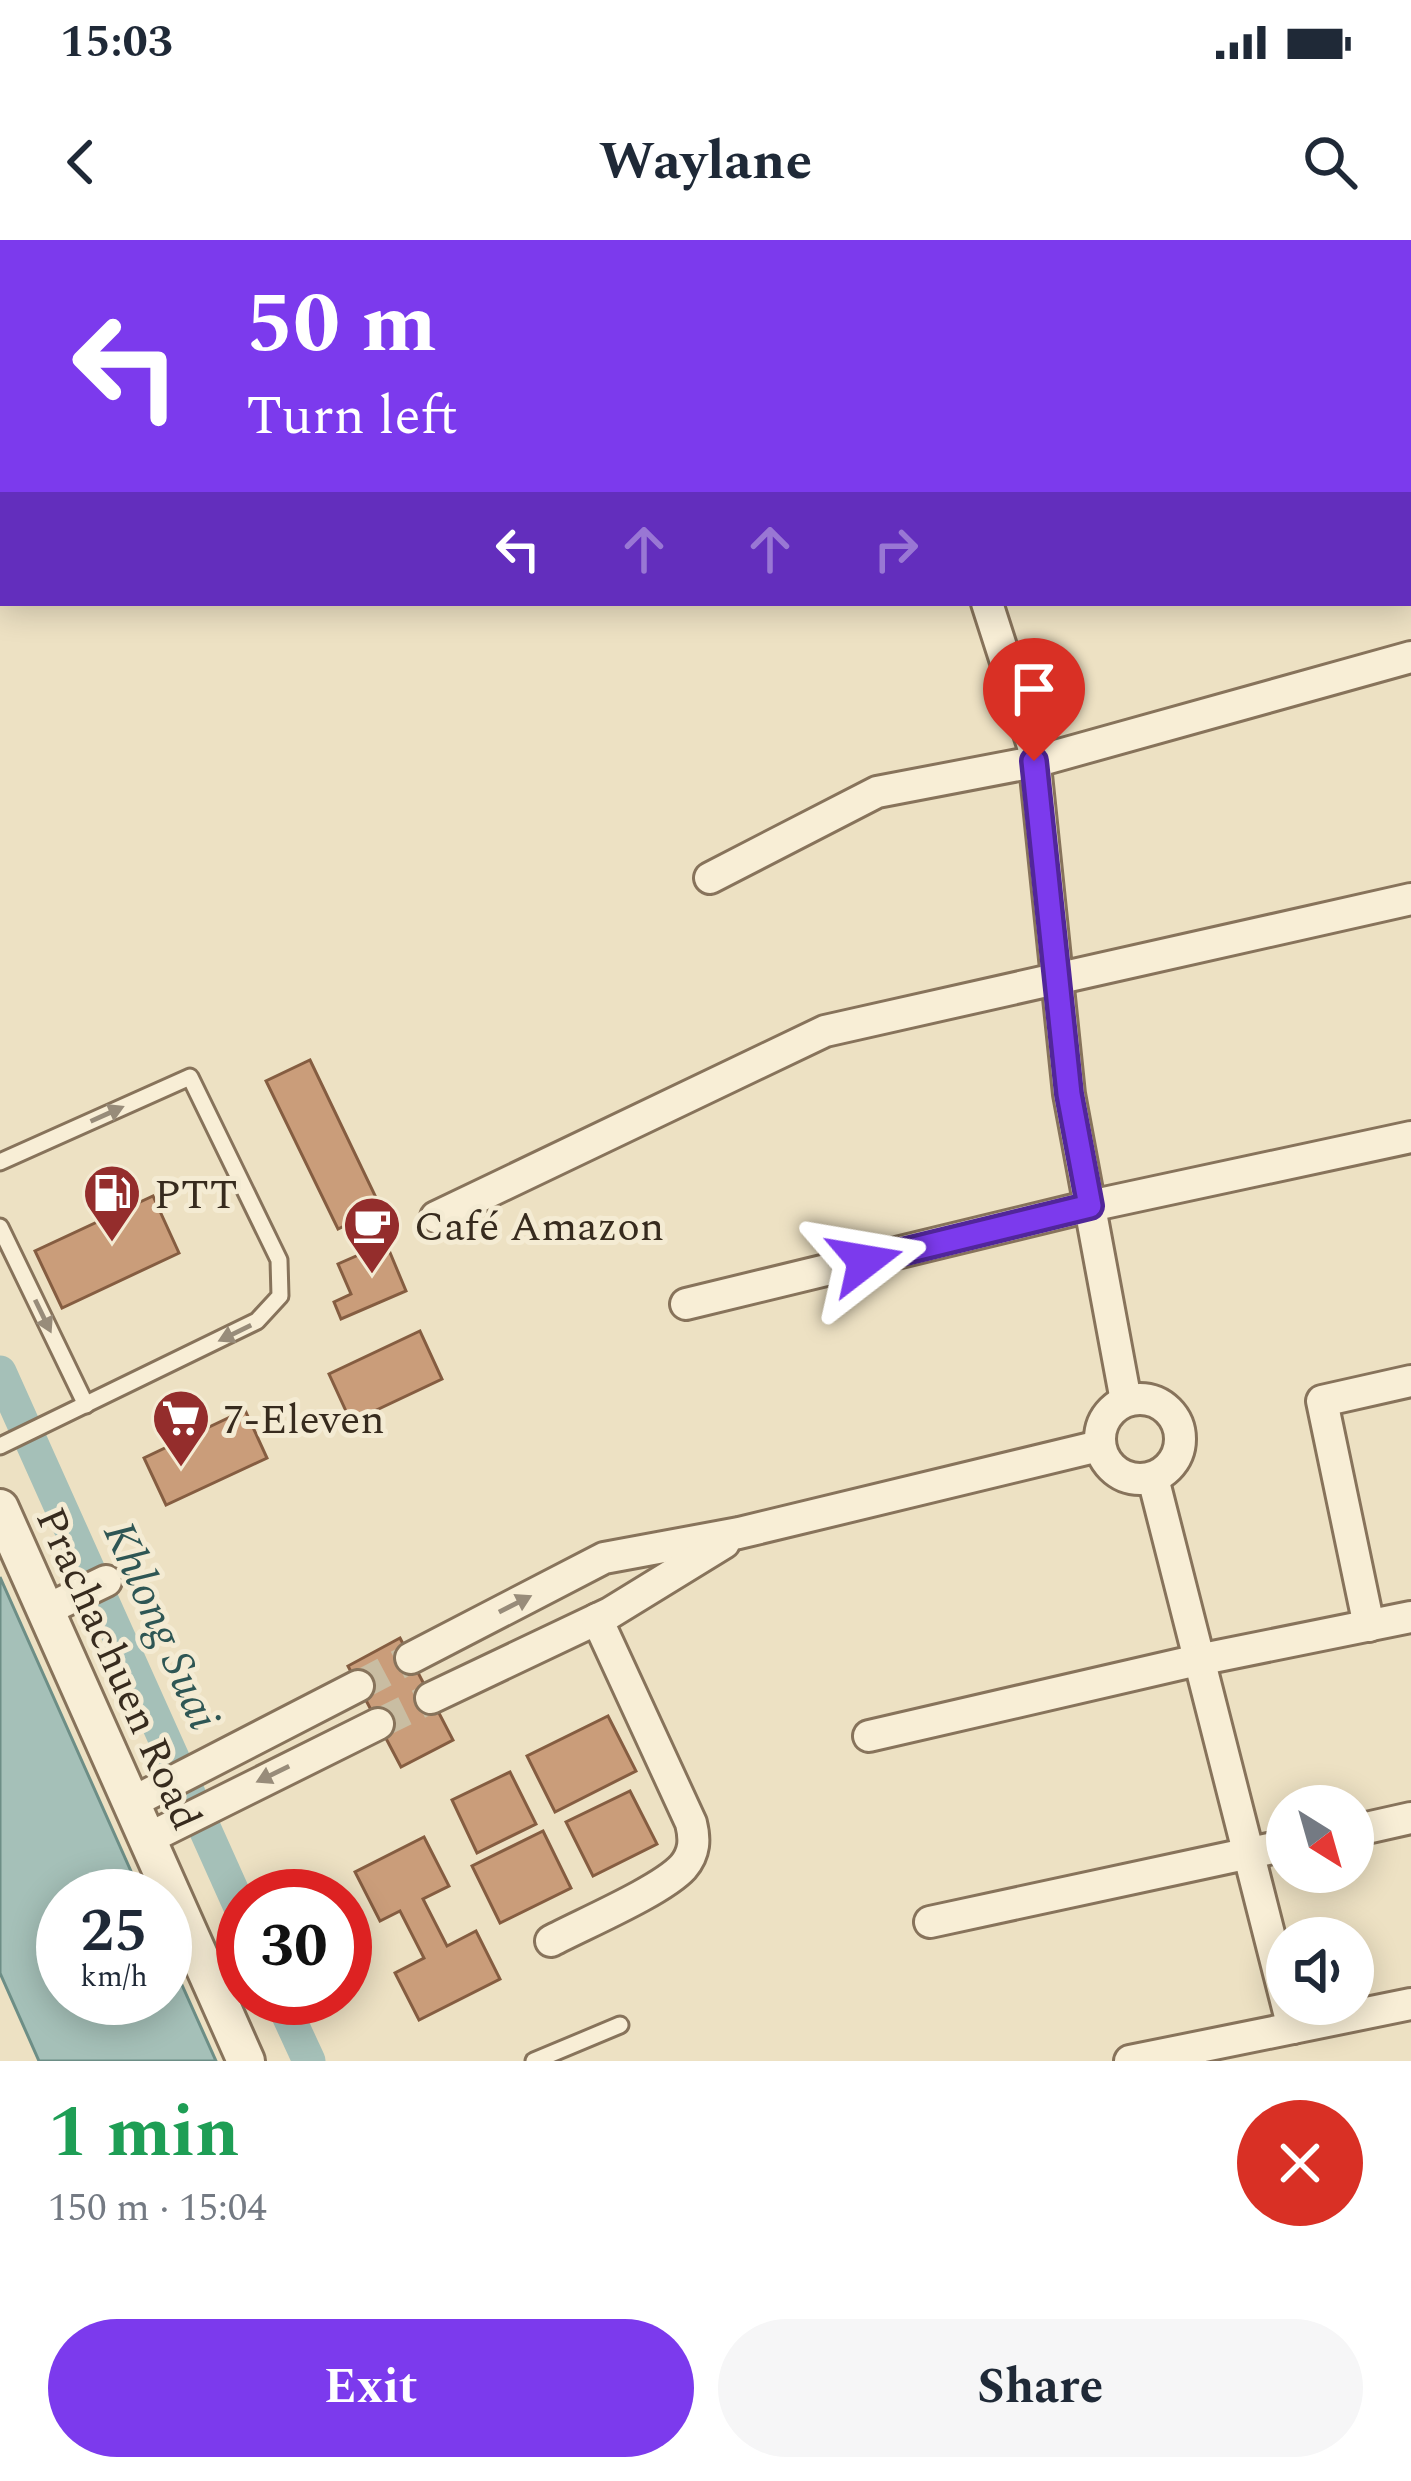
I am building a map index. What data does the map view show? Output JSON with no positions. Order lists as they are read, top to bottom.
{
  "streets": {
    "street": ["Prachachuen Road"]
  },
  "water": ["Khlong Suai"],
  "places": {
    "fuel station": ["PTT"],
    "cafe": ["Café Amazon"],
    "supermarket": ["7-Eleven"]
  },
  "north": "bottom right",
  "page": {
    "status": "15:03",
    "header": "Waylane",
    "turn": ["50 m", "Turn left"],
    "speed": "25 km/h",
    "limit": "30",
    "heading": ["1 min", "150 m · 15:04"],
    "buttons": ["Exit", "Share"]
  }
}
